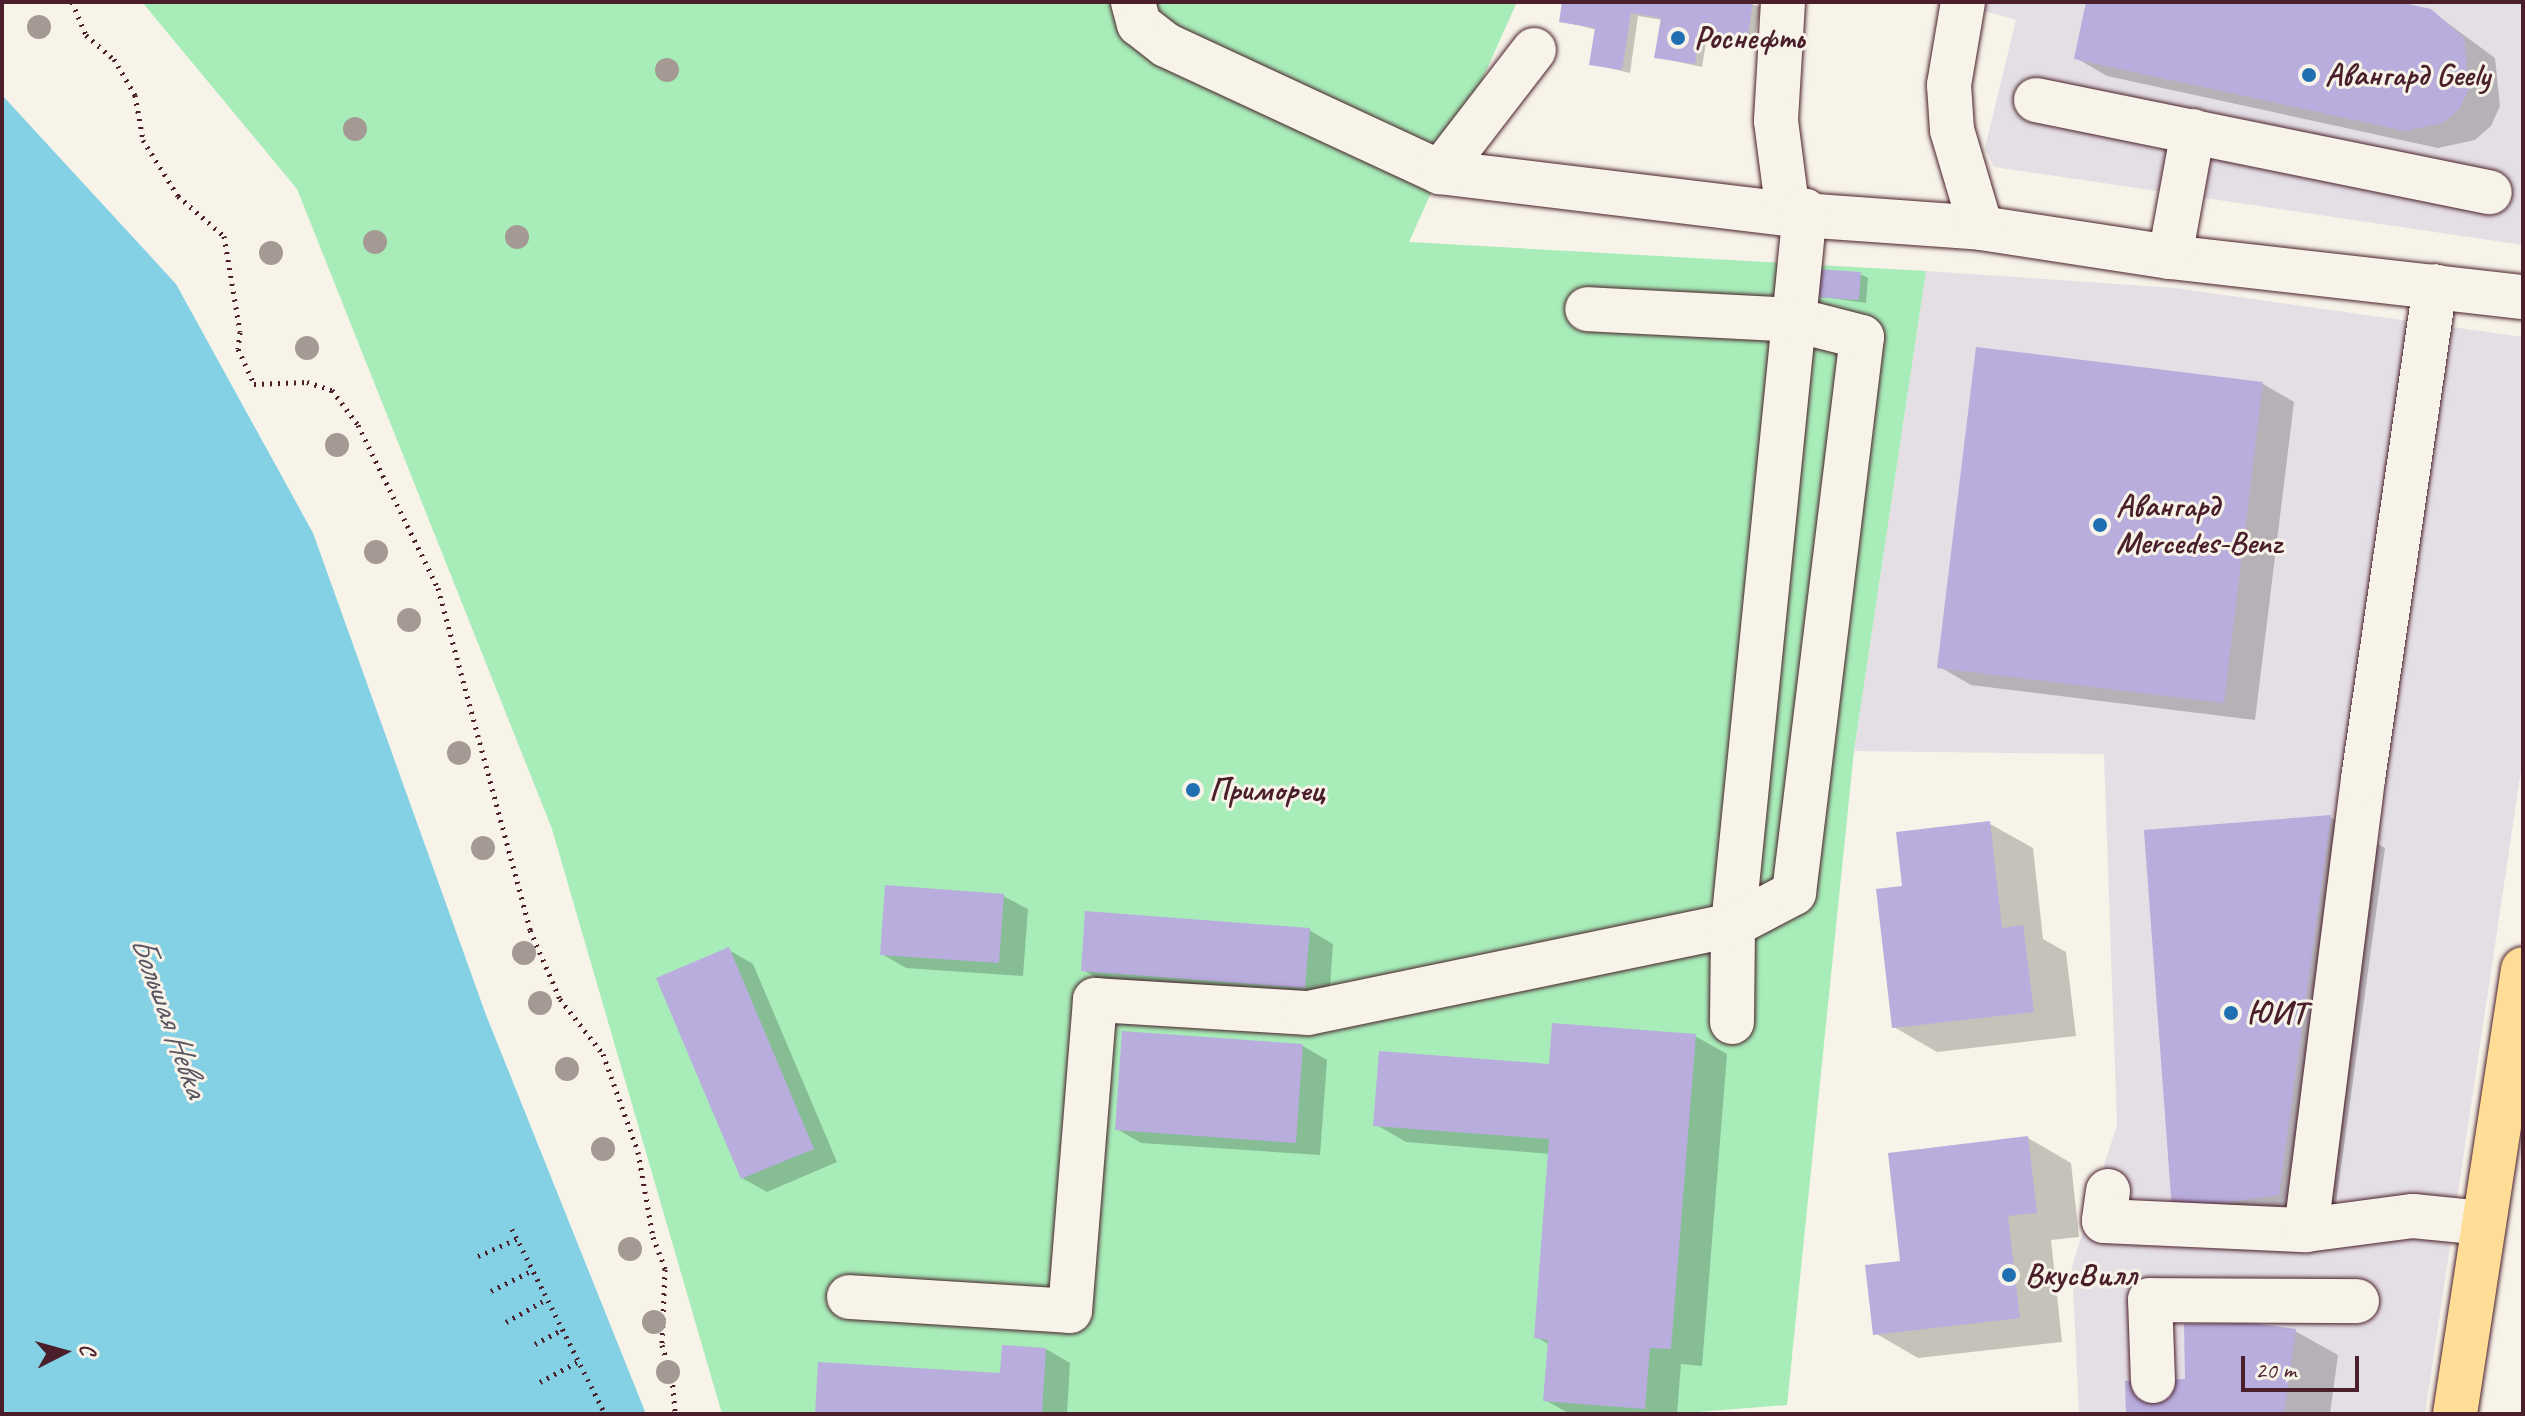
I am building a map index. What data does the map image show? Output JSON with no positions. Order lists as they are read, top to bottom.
{
  "water": ["Большая Невка"],
  "places": [
    "Роснефть",
    "Авангард Geely",
    "Авангард Mercedes-Benz",
    "Приморец",
    "ЮИТ",
    "ВкусВилл"
  ],
  "scale_bar": "20 m",
  "north": "right"
}
